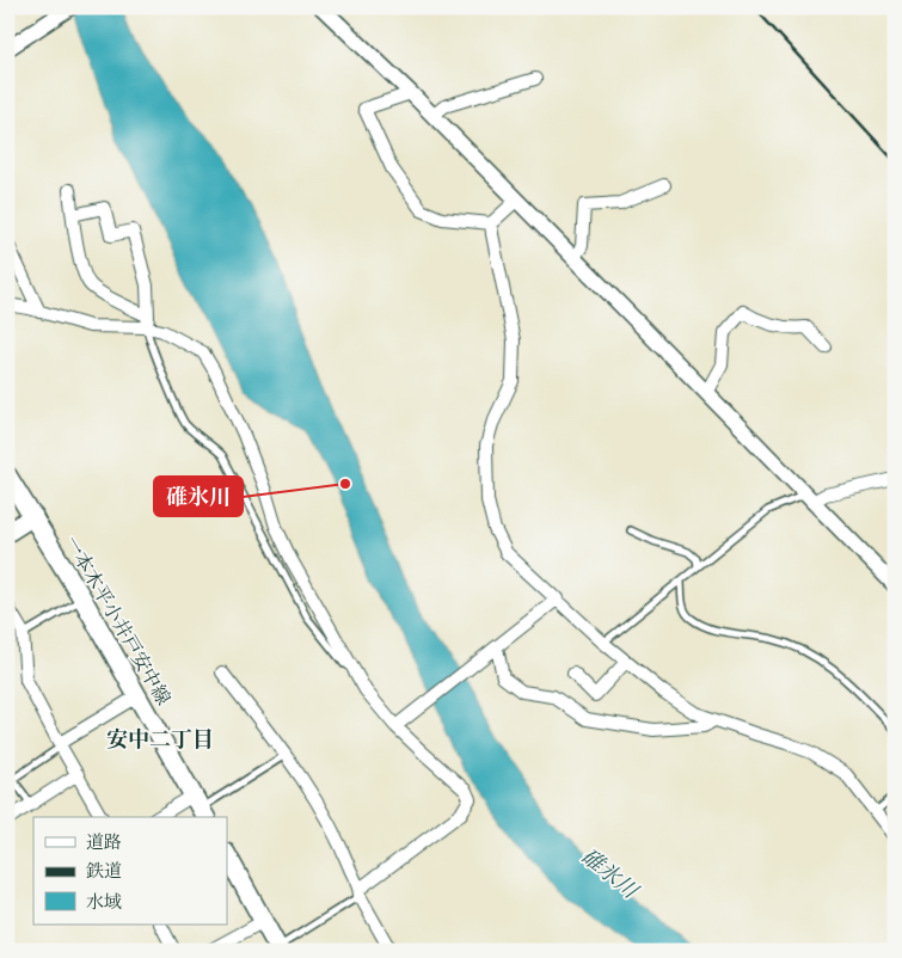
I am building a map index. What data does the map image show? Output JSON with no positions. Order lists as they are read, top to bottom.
{
  "streets": {
    "main road": ["一本木平小井戸安中線"]
  },
  "districts": ["安中二丁目"],
  "water": ["碓氷川"],
  "places": ["碓氷川"],
  "legend": ["道路", "鉄道", "水域"]
}
